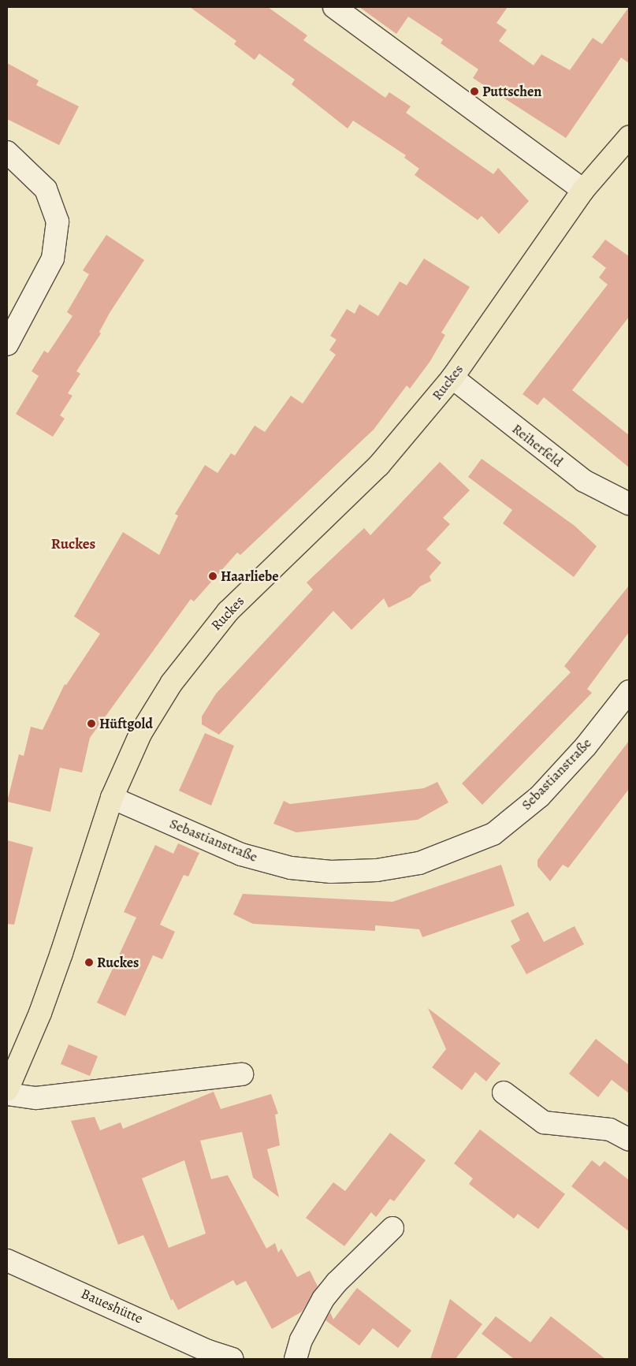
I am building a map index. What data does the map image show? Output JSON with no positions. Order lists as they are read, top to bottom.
{
  "streets": {
    "main road": ["Ruckes"],
    "street": ["Reiherfeld", "Sebastianstraße", "Baueshütte"]
  },
  "crossings": [
    ["Ruckes", "Reiherfeld"],
    ["Ruckes", "Sebastianstraße"]
  ],
  "districts": ["Ruckes"],
  "places": [
    "Puttschen",
    "Haarliebe",
    "Hüftgold",
    "Ruckes"
  ]
}
